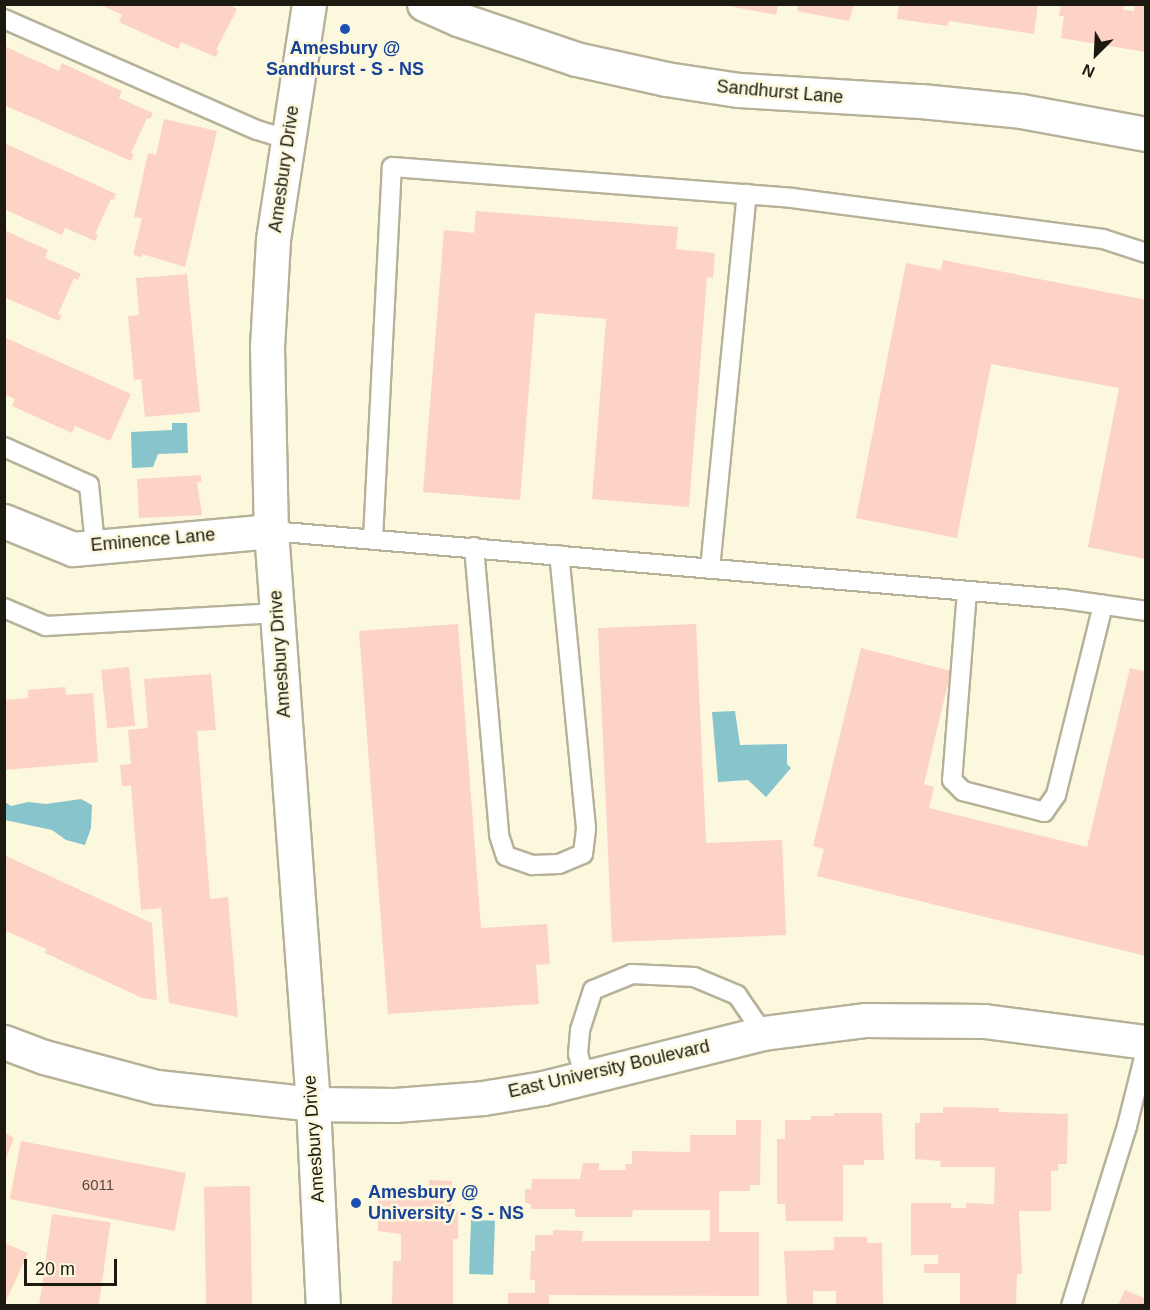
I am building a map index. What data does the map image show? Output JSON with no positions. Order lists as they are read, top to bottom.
{
  "streets": {
    "street": [
      "Sandhurst Lane",
      "Amesbury Drive",
      "Eminence Lane",
      "East University Boulevard"
    ]
  },
  "crossings": [
    ["Amesbury Drive", "Eminence Lane"],
    ["Amesbury Drive", "East University Boulevard"]
  ],
  "places": ["Amesbury @ Sandhurst - S - NS", "Amesbury @ University - S - NS"],
  "house_numbers": ["6011"],
  "scale_bar": "20 m",
  "north": "bottom left"
}
